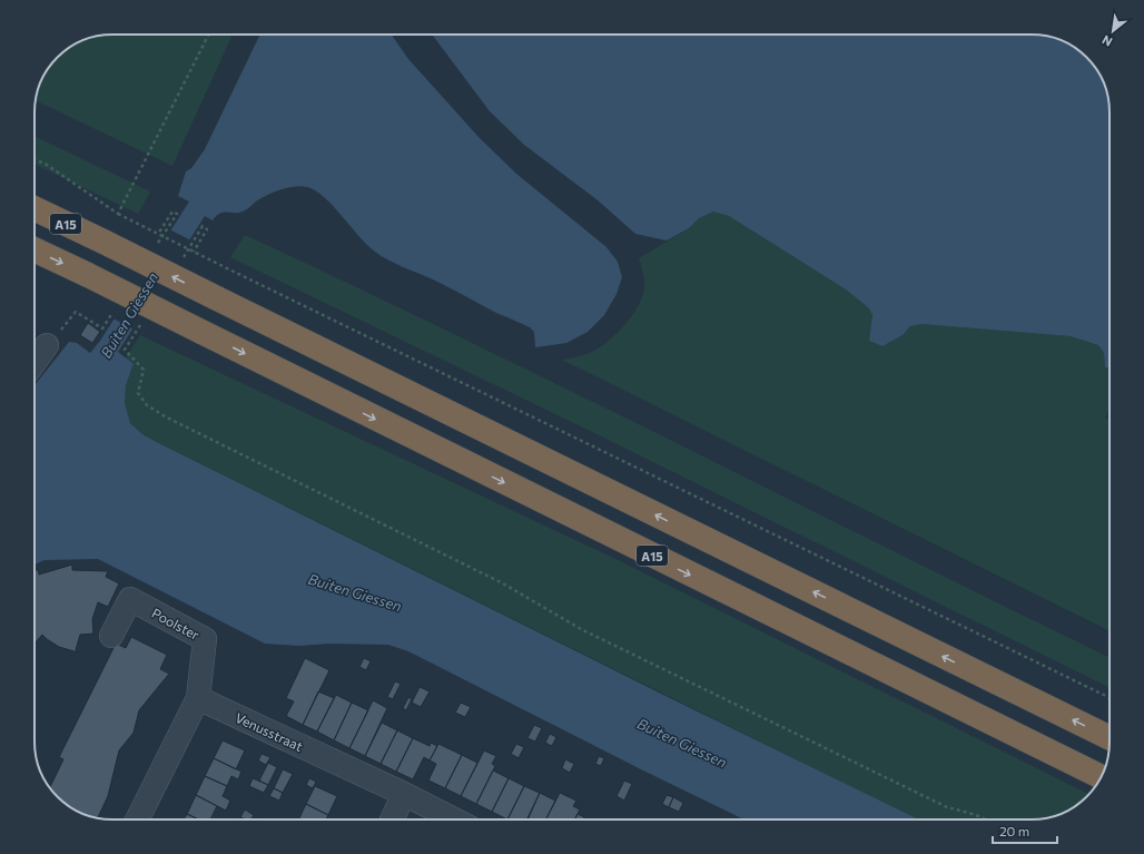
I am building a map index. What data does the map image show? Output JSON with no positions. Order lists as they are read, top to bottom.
{
  "streets": {
    "highway": ["A15"],
    "street": ["Poolster", "Venusstraat"]
  },
  "crossings": [
    ["Poolster", "Venusstraat"]
  ],
  "water": ["Buiten Giessen"],
  "scale_bar": "20 m",
  "north": "bottom left"
}
